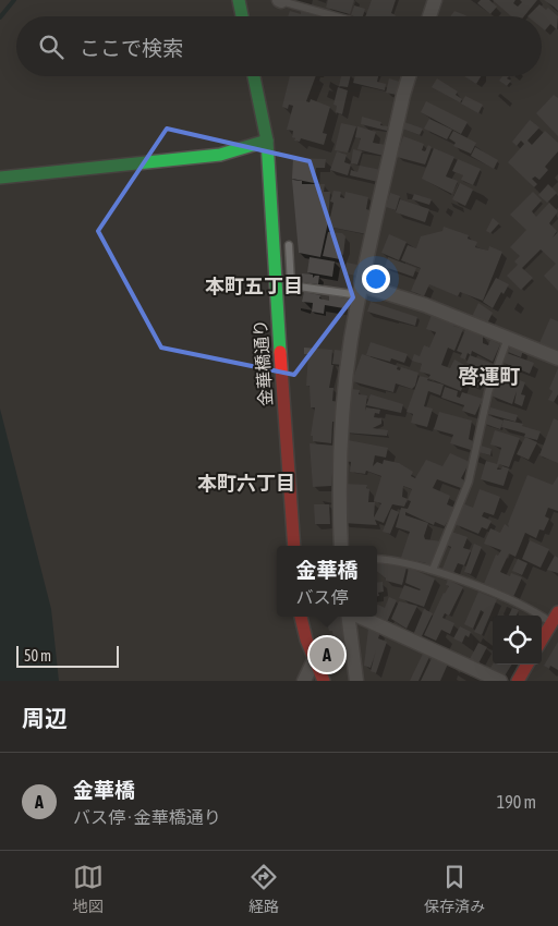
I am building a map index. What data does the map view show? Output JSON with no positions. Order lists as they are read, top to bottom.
{
  "streets": {
    "street": ["金華橋通り"]
  },
  "districts": ["本町五丁目", "啓運町", "本町六丁目"],
  "scale_bar": "50 m",
  "page": {
    "search": "ここで検索",
    "popup": ["金華橋", "バス停"],
    "pins": "A",
    "scale": "50 m",
    "heading": "周辺",
    "list": [
      {
        "mark": "A",
        "name": "金華橋",
        "note": "バス停 · 金華橋通り",
        "value": "190 m"
      }
    ],
    "nav": ["地図", "経路", "保存済み"]
  }
}
